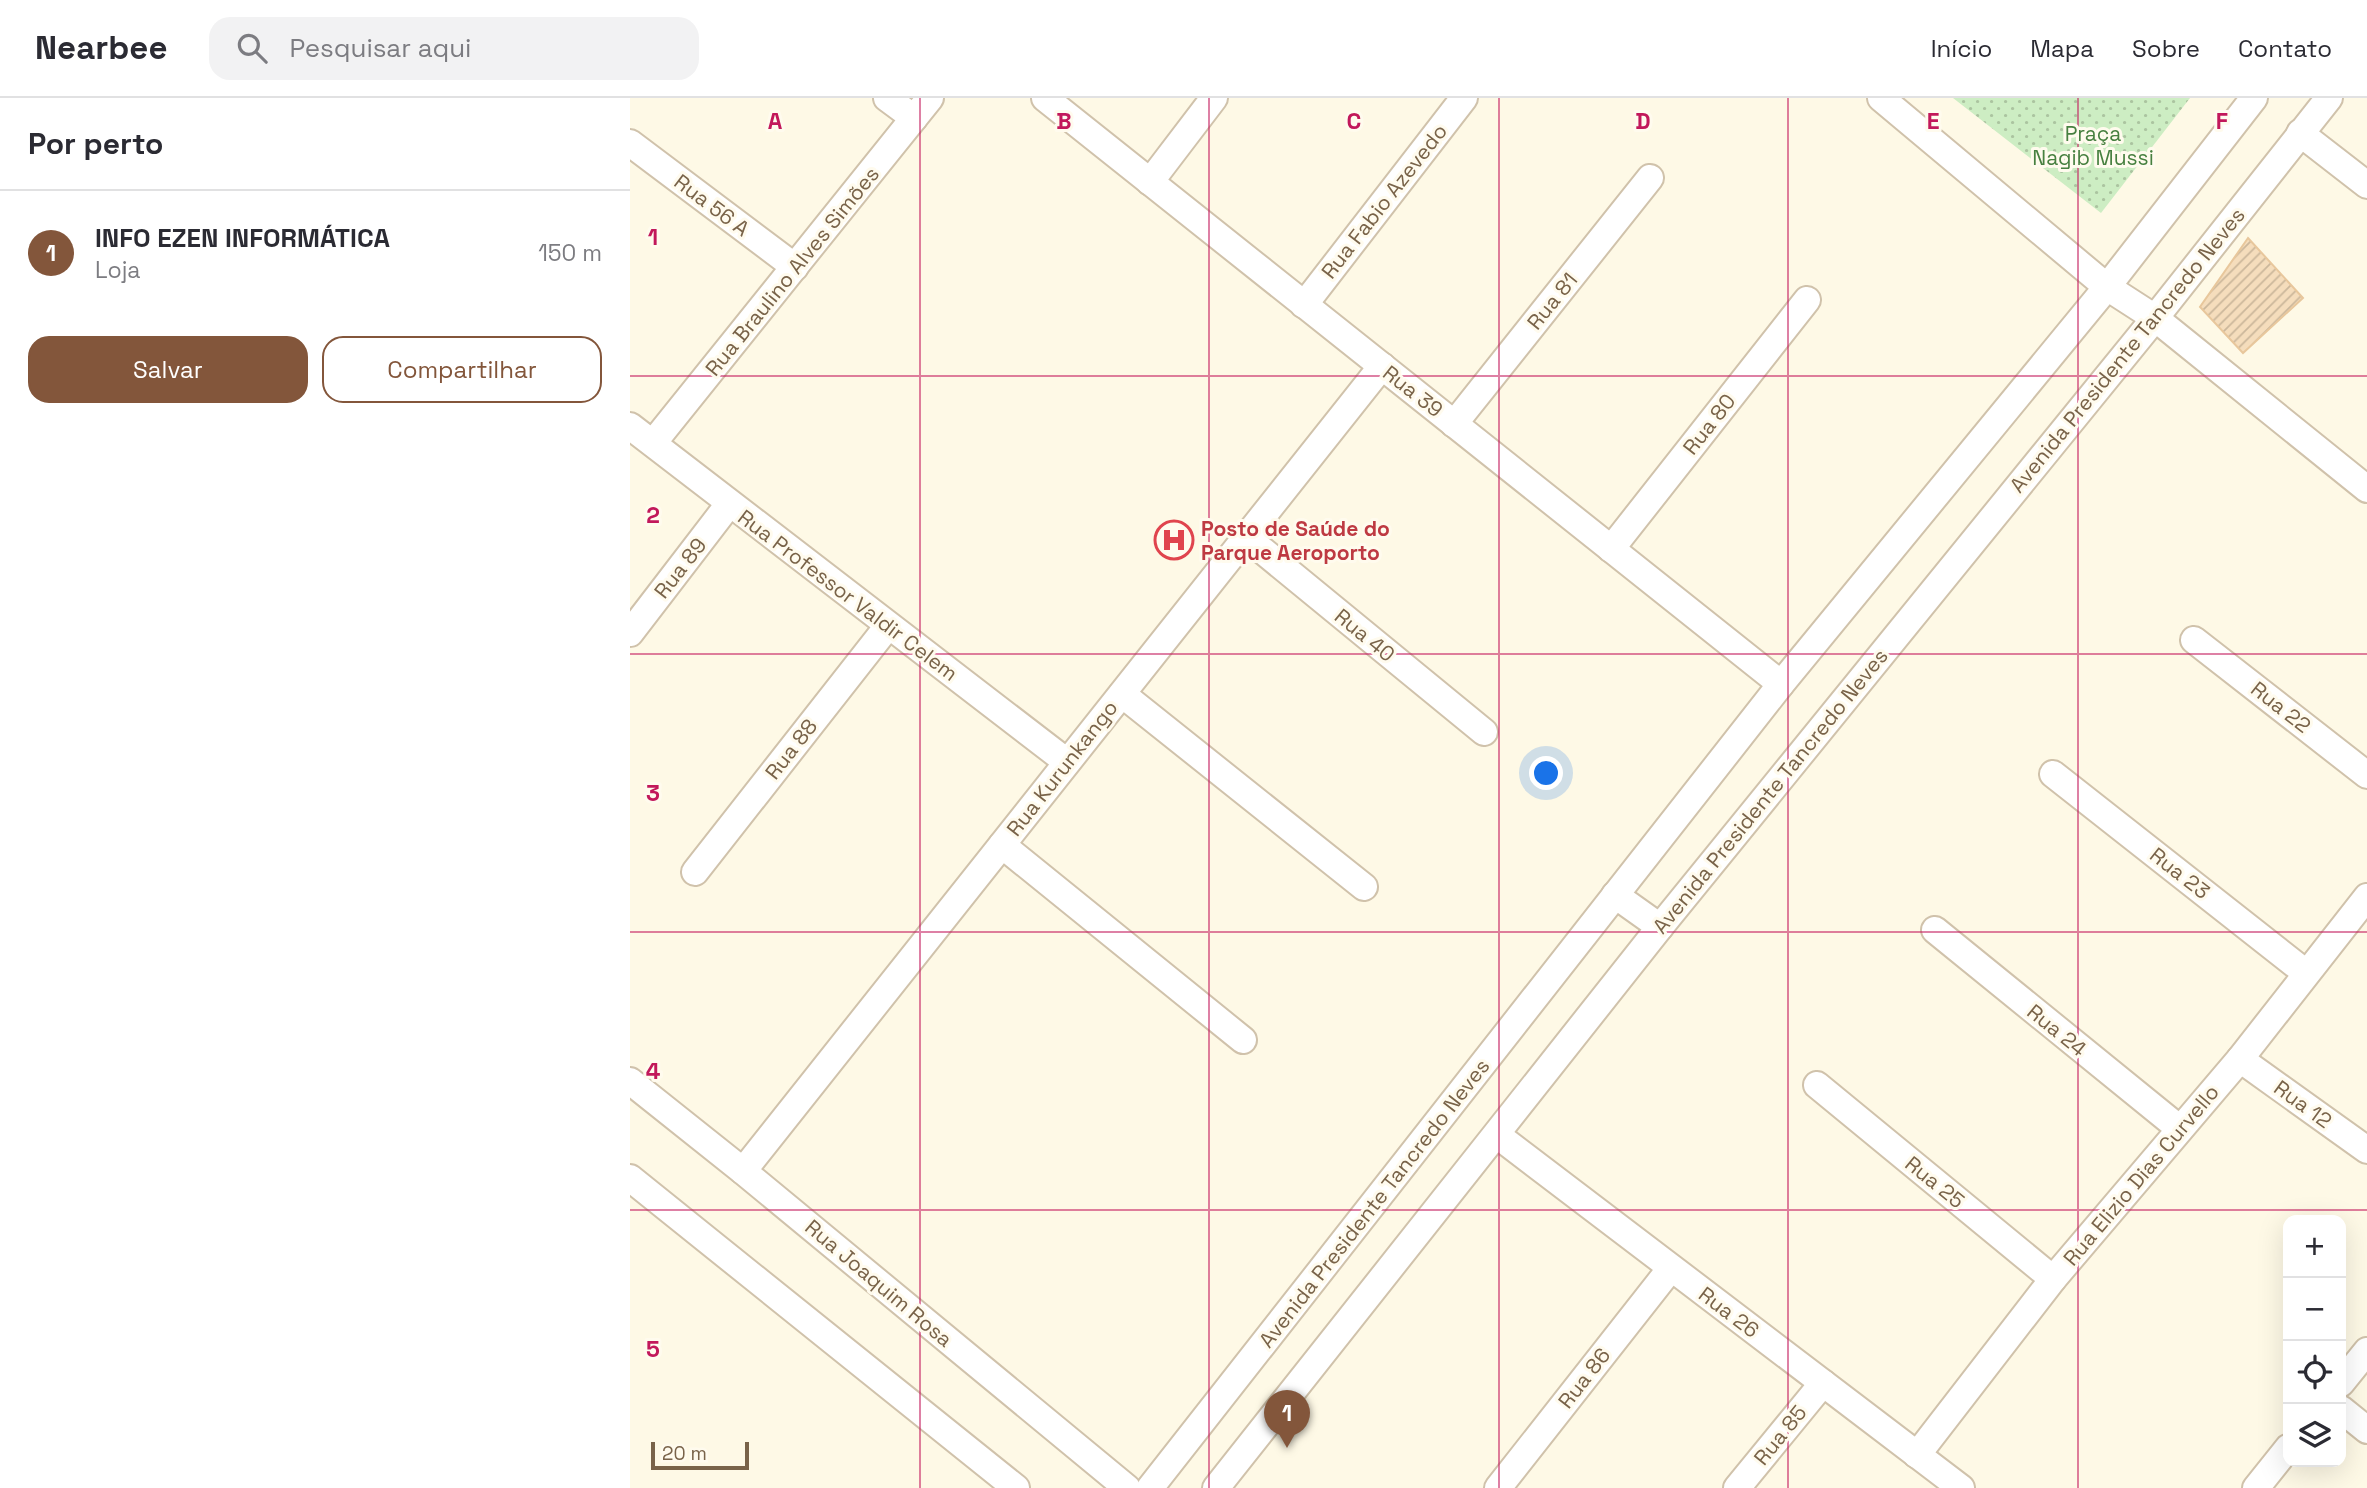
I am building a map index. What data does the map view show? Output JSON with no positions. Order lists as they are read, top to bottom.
{
  "streets": {
    "street": [
      "Rua Fabio Azevedo",
      "Rua 56 A",
      "Rua Braulino Alves Simões",
      "Rua 81",
      "Avenida Presidente Tancredo Neves",
      "Rua 39",
      "Rua 80",
      "Rua 89",
      "Rua Professor Valdir Celem",
      "Rua 40",
      "Rua 22",
      "Rua 88",
      "Rua Kurunkango",
      "Rua 23",
      "Rua 24",
      "Rua 12",
      "Rua Elizio Dias Curvello",
      "Rua 25",
      "Rua Joaquim Rosa",
      "Rua 26",
      "Rua 86",
      "Rua 85"
    ]
  },
  "crossings": [
    ["Rua Fabio Azevedo", "Rua 39"],
    ["Rua 56 A", "Rua Braulino Alves Simões"],
    ["Rua Braulino Alves Simões", "Rua Professor Valdir Celem"],
    ["Rua 81", "Rua 39"],
    ["Avenida Presidente Tancredo Neves", "Rua 39"],
    ["Avenida Presidente Tancredo Neves", "Rua 26"],
    ["Rua 39", "Rua 80"],
    ["Rua 39", "Rua Kurunkango"],
    ["Rua 89", "Rua Professor Valdir Celem"],
    ["Rua Professor Valdir Celem", "Rua 88"],
    ["Rua Professor Valdir Celem", "Rua Kurunkango"],
    ["Rua 40", "Rua Kurunkango"],
    ["Rua Kurunkango", "Rua Joaquim Rosa"],
    ["Rua 23", "Rua Elizio Dias Curvello"],
    ["Rua 24", "Rua Elizio Dias Curvello"],
    ["Rua 12", "Rua Elizio Dias Curvello"],
    ["Rua Elizio Dias Curvello", "Rua 25"],
    ["Rua Elizio Dias Curvello", "Rua 26"],
    ["Rua 26", "Rua 86"],
    ["Rua 26", "Rua 85"]
  ],
  "parks": ["Praça Nagib Mussi"],
  "places": {
    "hospital": ["Posto de Saúde do Parque Aeroporto"]
  },
  "scale_bar": "20 m",
  "page": {
    "header": "Nearbee",
    "search": "Pesquisar aqui",
    "nav": [
      "Início",
      "Mapa",
      "Sobre",
      "Contato"
    ],
    "heading": "Por perto",
    "list": [
      {
        "mark": "1",
        "name": "INFO EZEN INFORMÁTICA",
        "note": "Loja",
        "value": "150 m"
      }
    ],
    "buttons": ["Salvar", "Compartilhar"],
    "map_buttons": ["+", "−"],
    "pins": "1",
    "scale": "20 m"
  },
  "grid": {
    "columns": [
      "A",
      "B",
      "C",
      "D",
      "E",
      "F"
    ],
    "rows": [
      "1",
      "2",
      "3",
      "4",
      "5"
    ]
  }
}
